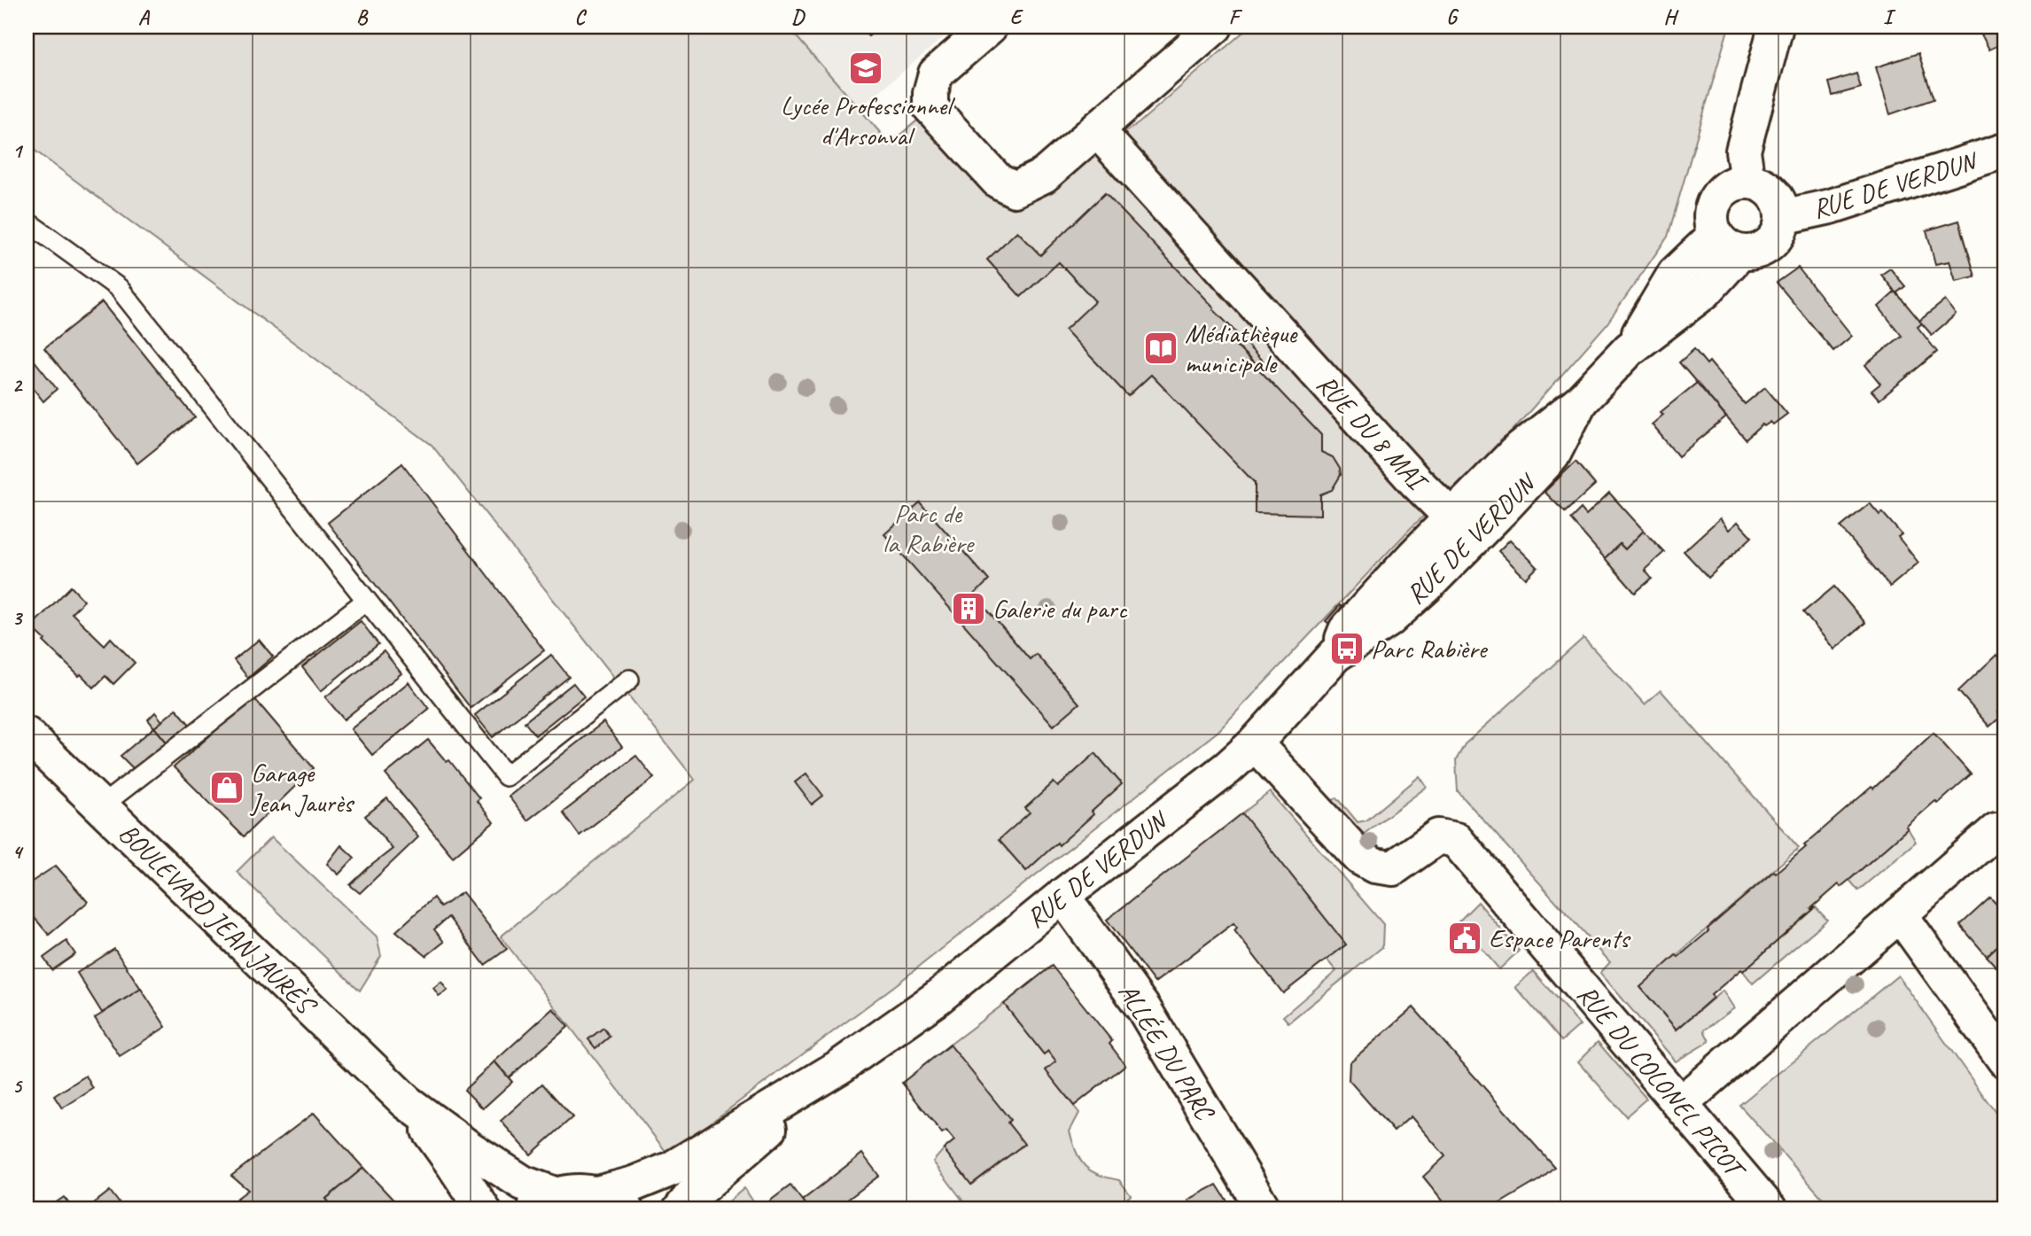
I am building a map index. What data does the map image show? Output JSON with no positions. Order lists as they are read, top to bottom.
{
  "streets": {
    "main road": [
      "RUE DE VERDUN",
      "RUE DU 8 MAI",
      "BOULEVARD JEAN JAURÈS",
      "ALLÉE DU PARC",
      "RUE DU COLONEL PICOT"
    ]
  },
  "crossings": [
    ["RUE DE VERDUN", "RUE DU 8 MAI"],
    ["RUE DE VERDUN", "BOULEVARD JEAN JAURÈS"],
    ["RUE DE VERDUN", "ALLÉE DU PARC"],
    ["RUE DE VERDUN", "RUE DU COLONEL PICOT"]
  ],
  "parks": ["Parc de la Rabière"],
  "places": {
    "school or university": ["Lycée Professionnel d'Arsonval"],
    "library": ["Médiathèque municipale"],
    "building": ["Galerie du parc"],
    "bus stop": ["Parc Rabière"],
    "shop": ["Garage Jean Jaurès"],
    "public building": ["Espace Parents"]
  },
  "grid": {
    "columns": [
      "A",
      "B",
      "C",
      "D",
      "E",
      "F",
      "G",
      "H",
      "I"
    ],
    "rows": [
      "1",
      "2",
      "3",
      "4",
      "5"
    ]
  }
}
